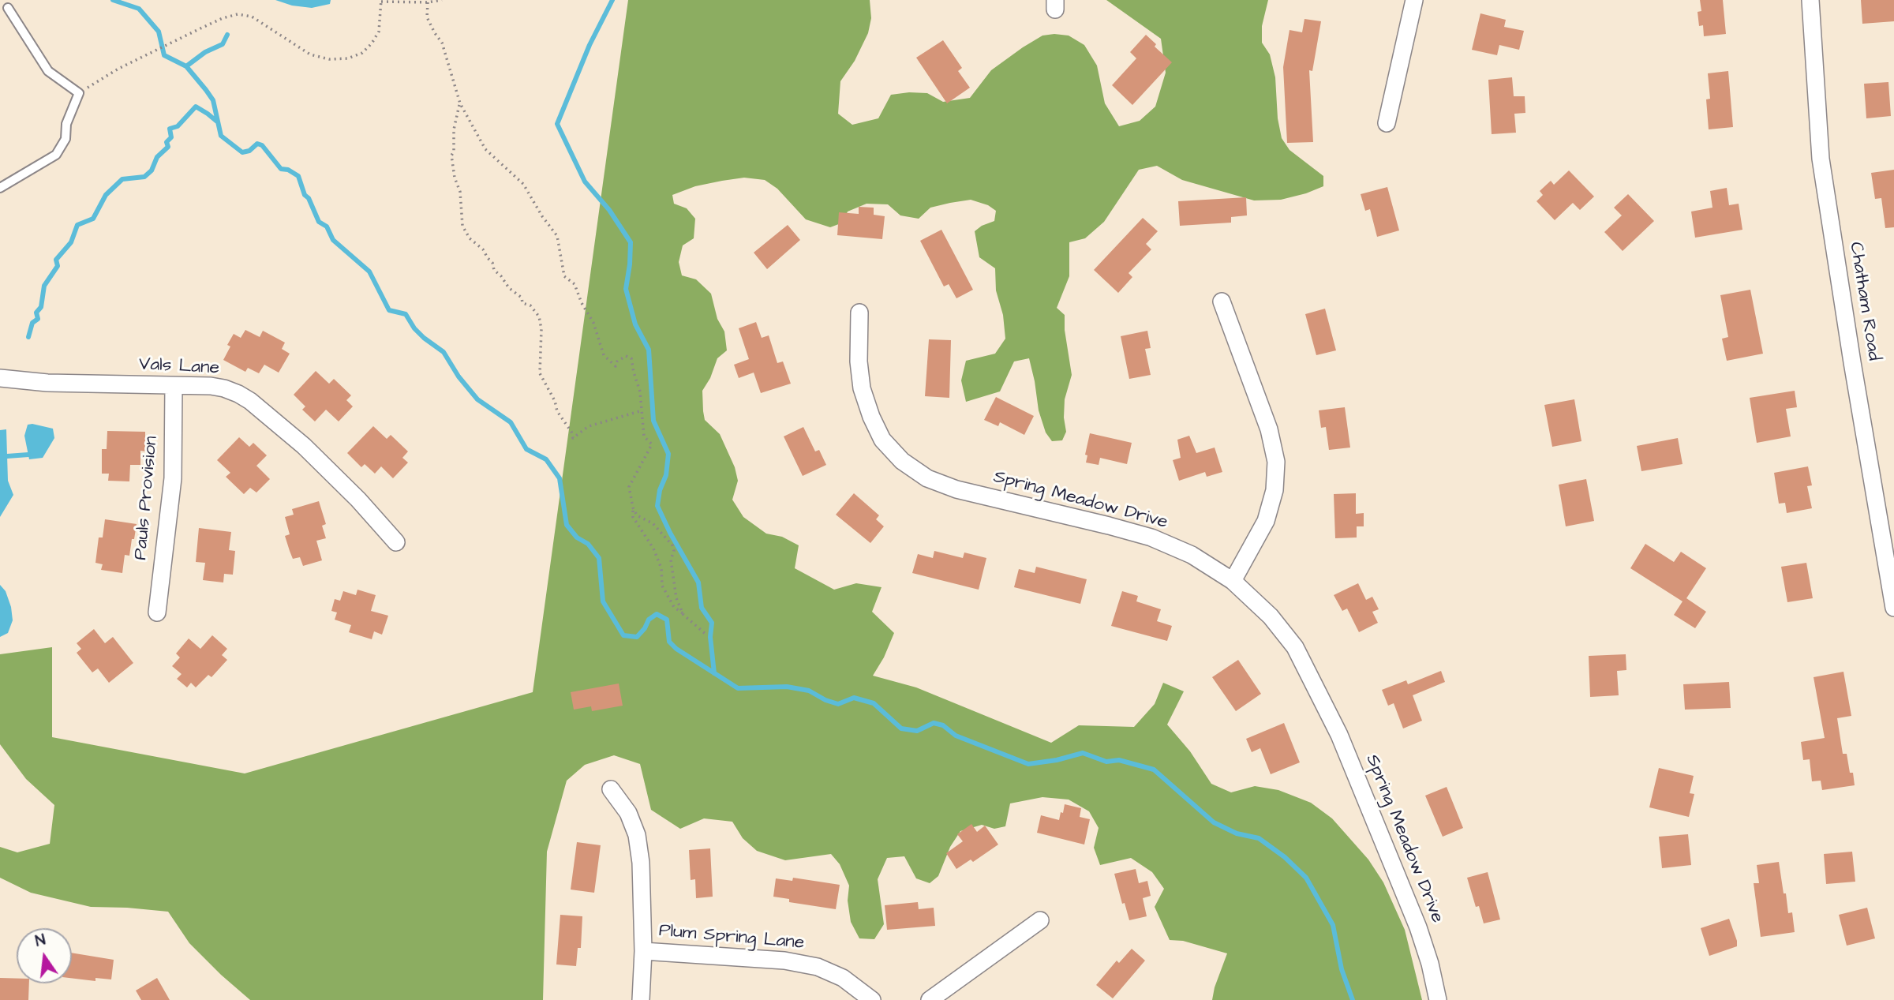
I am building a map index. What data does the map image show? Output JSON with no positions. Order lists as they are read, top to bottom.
{
  "streets": {
    "street": [
      "Chatham Road",
      "Vals Lane",
      "Pauls Provision",
      "Spring Meadow Drive",
      "Plum Spring Lane"
    ]
  },
  "crossings": [
    ["Vals Lane", "Pauls Provision"]
  ],
  "north": "top"
}
